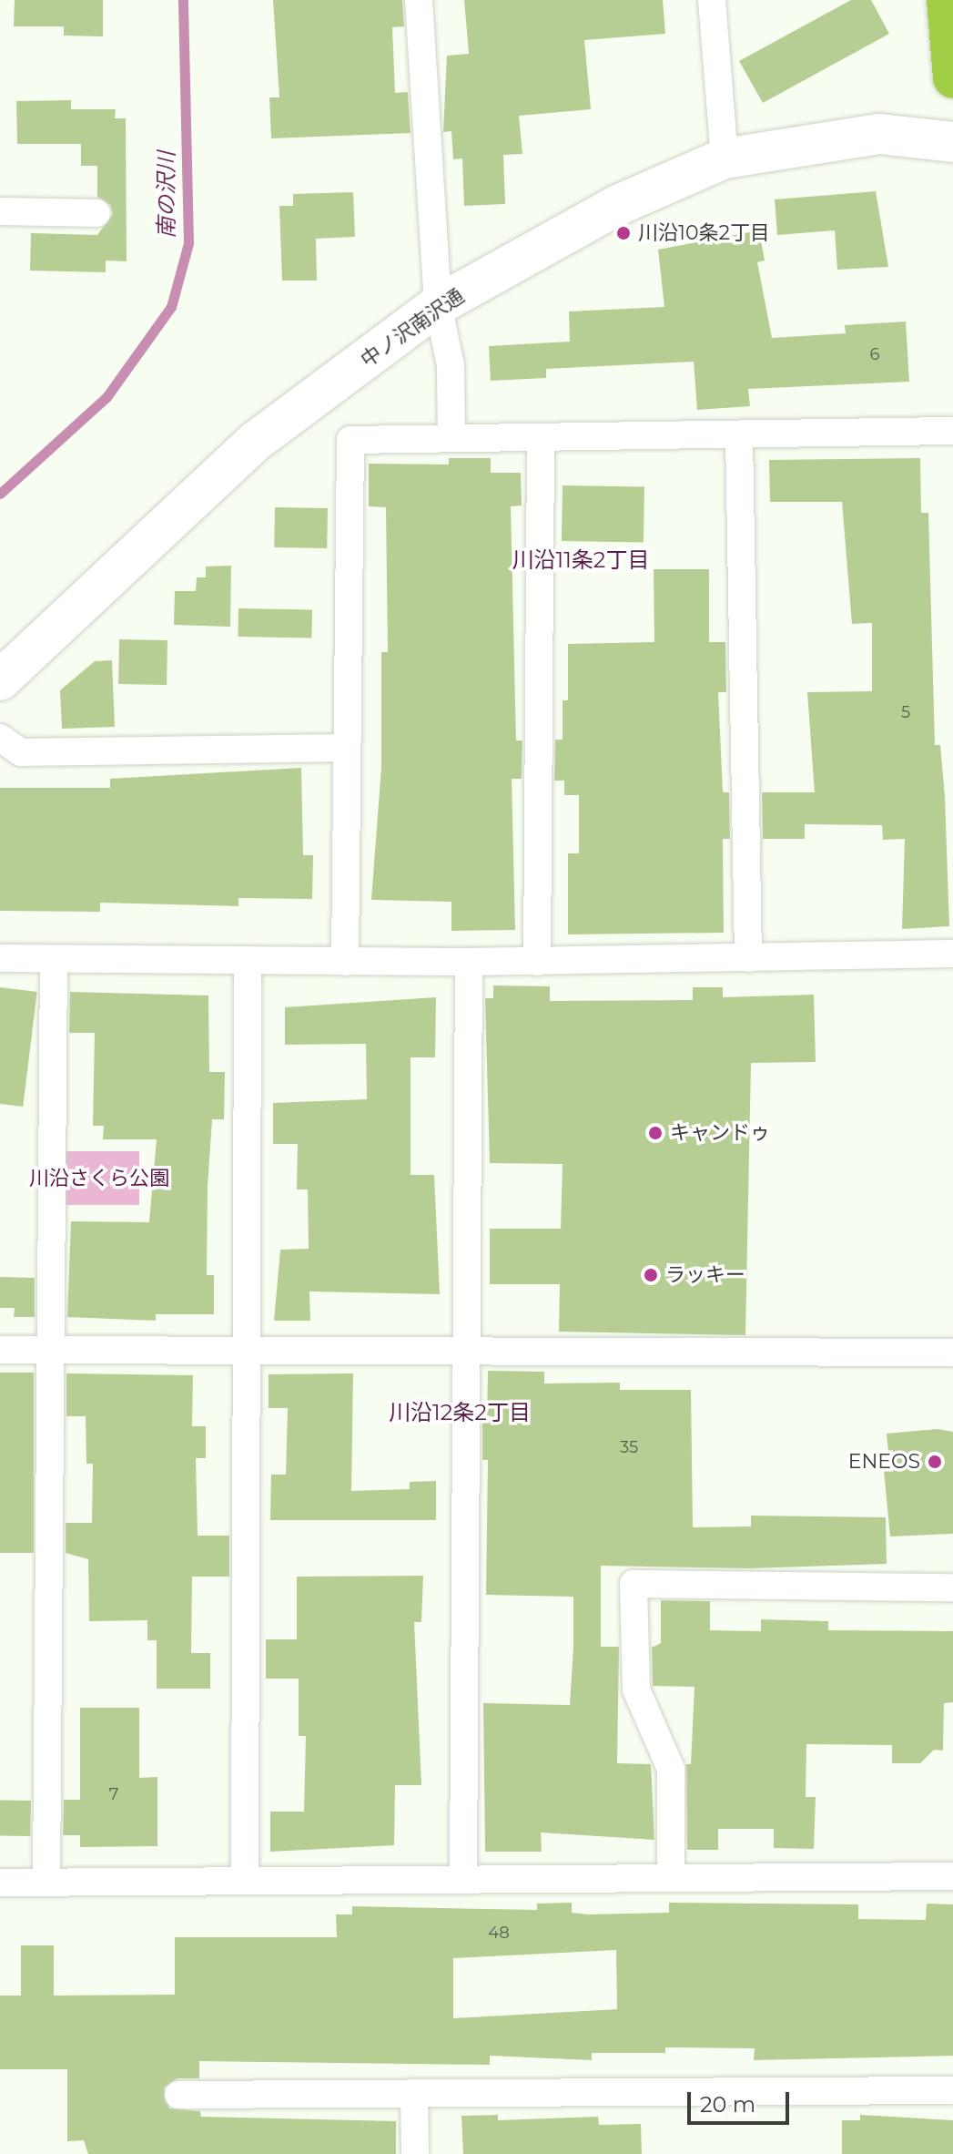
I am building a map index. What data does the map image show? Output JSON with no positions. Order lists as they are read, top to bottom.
{
  "streets": {
    "street": ["中ノ沢南沢通"]
  },
  "districts": ["川沿11条2丁目", "川沿12条2丁目"],
  "water": ["南の沢川"],
  "parks": ["川沿さくら公園"],
  "places": [
    "川沿10条2丁目",
    "キャンドゥ",
    "ラッキー",
    "ENEOS"
  ],
  "house_numbers": [
    "6",
    "5",
    "35",
    "7",
    "48"
  ],
  "scale_bar": "20 m"
}
